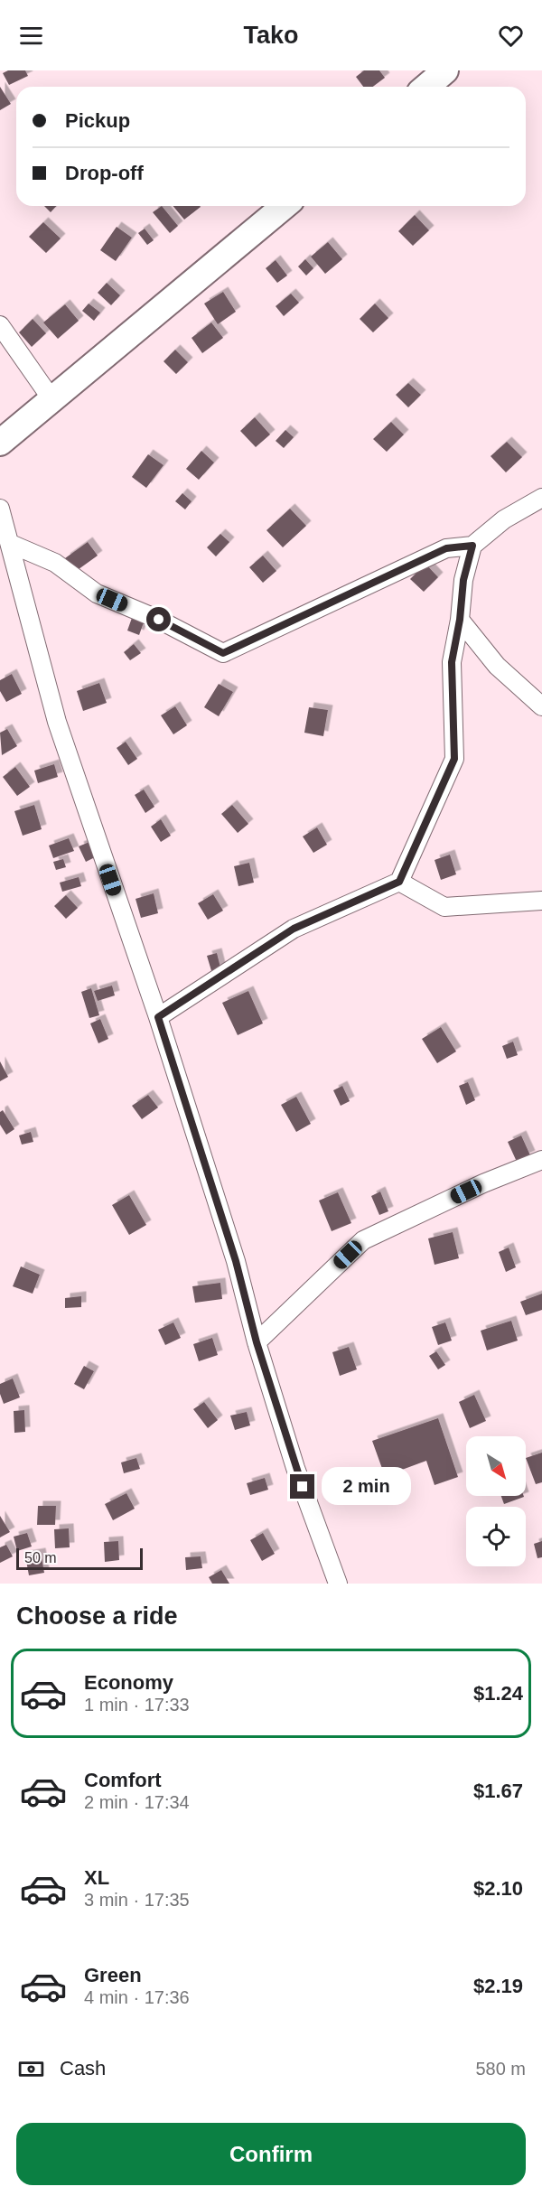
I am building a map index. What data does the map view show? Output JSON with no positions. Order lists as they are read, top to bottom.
{
  "scale_bar": "50 m",
  "north": "bottom right",
  "page": {
    "header": "Tako",
    "banner": ["Pickup", "Drop-off"],
    "bubble": "2 min",
    "scale": "50 m",
    "heading": "Choose a ride",
    "list": [
      {
        "name": "Economy",
        "note": "1 min · 17:33",
        "value": "$1.24"
      },
      {
        "name": "Comfort",
        "note": "2 min · 17:34",
        "value": "$1.67"
      },
      {
        "name": "XL",
        "note": "3 min · 17:35",
        "value": "$2.10"
      },
      {
        "name": "Green",
        "note": "4 min · 17:36",
        "value": "$2.19"
      }
    ],
    "pay": ["Cash", "580 m"],
    "buttons": "Confirm"
  }
}
